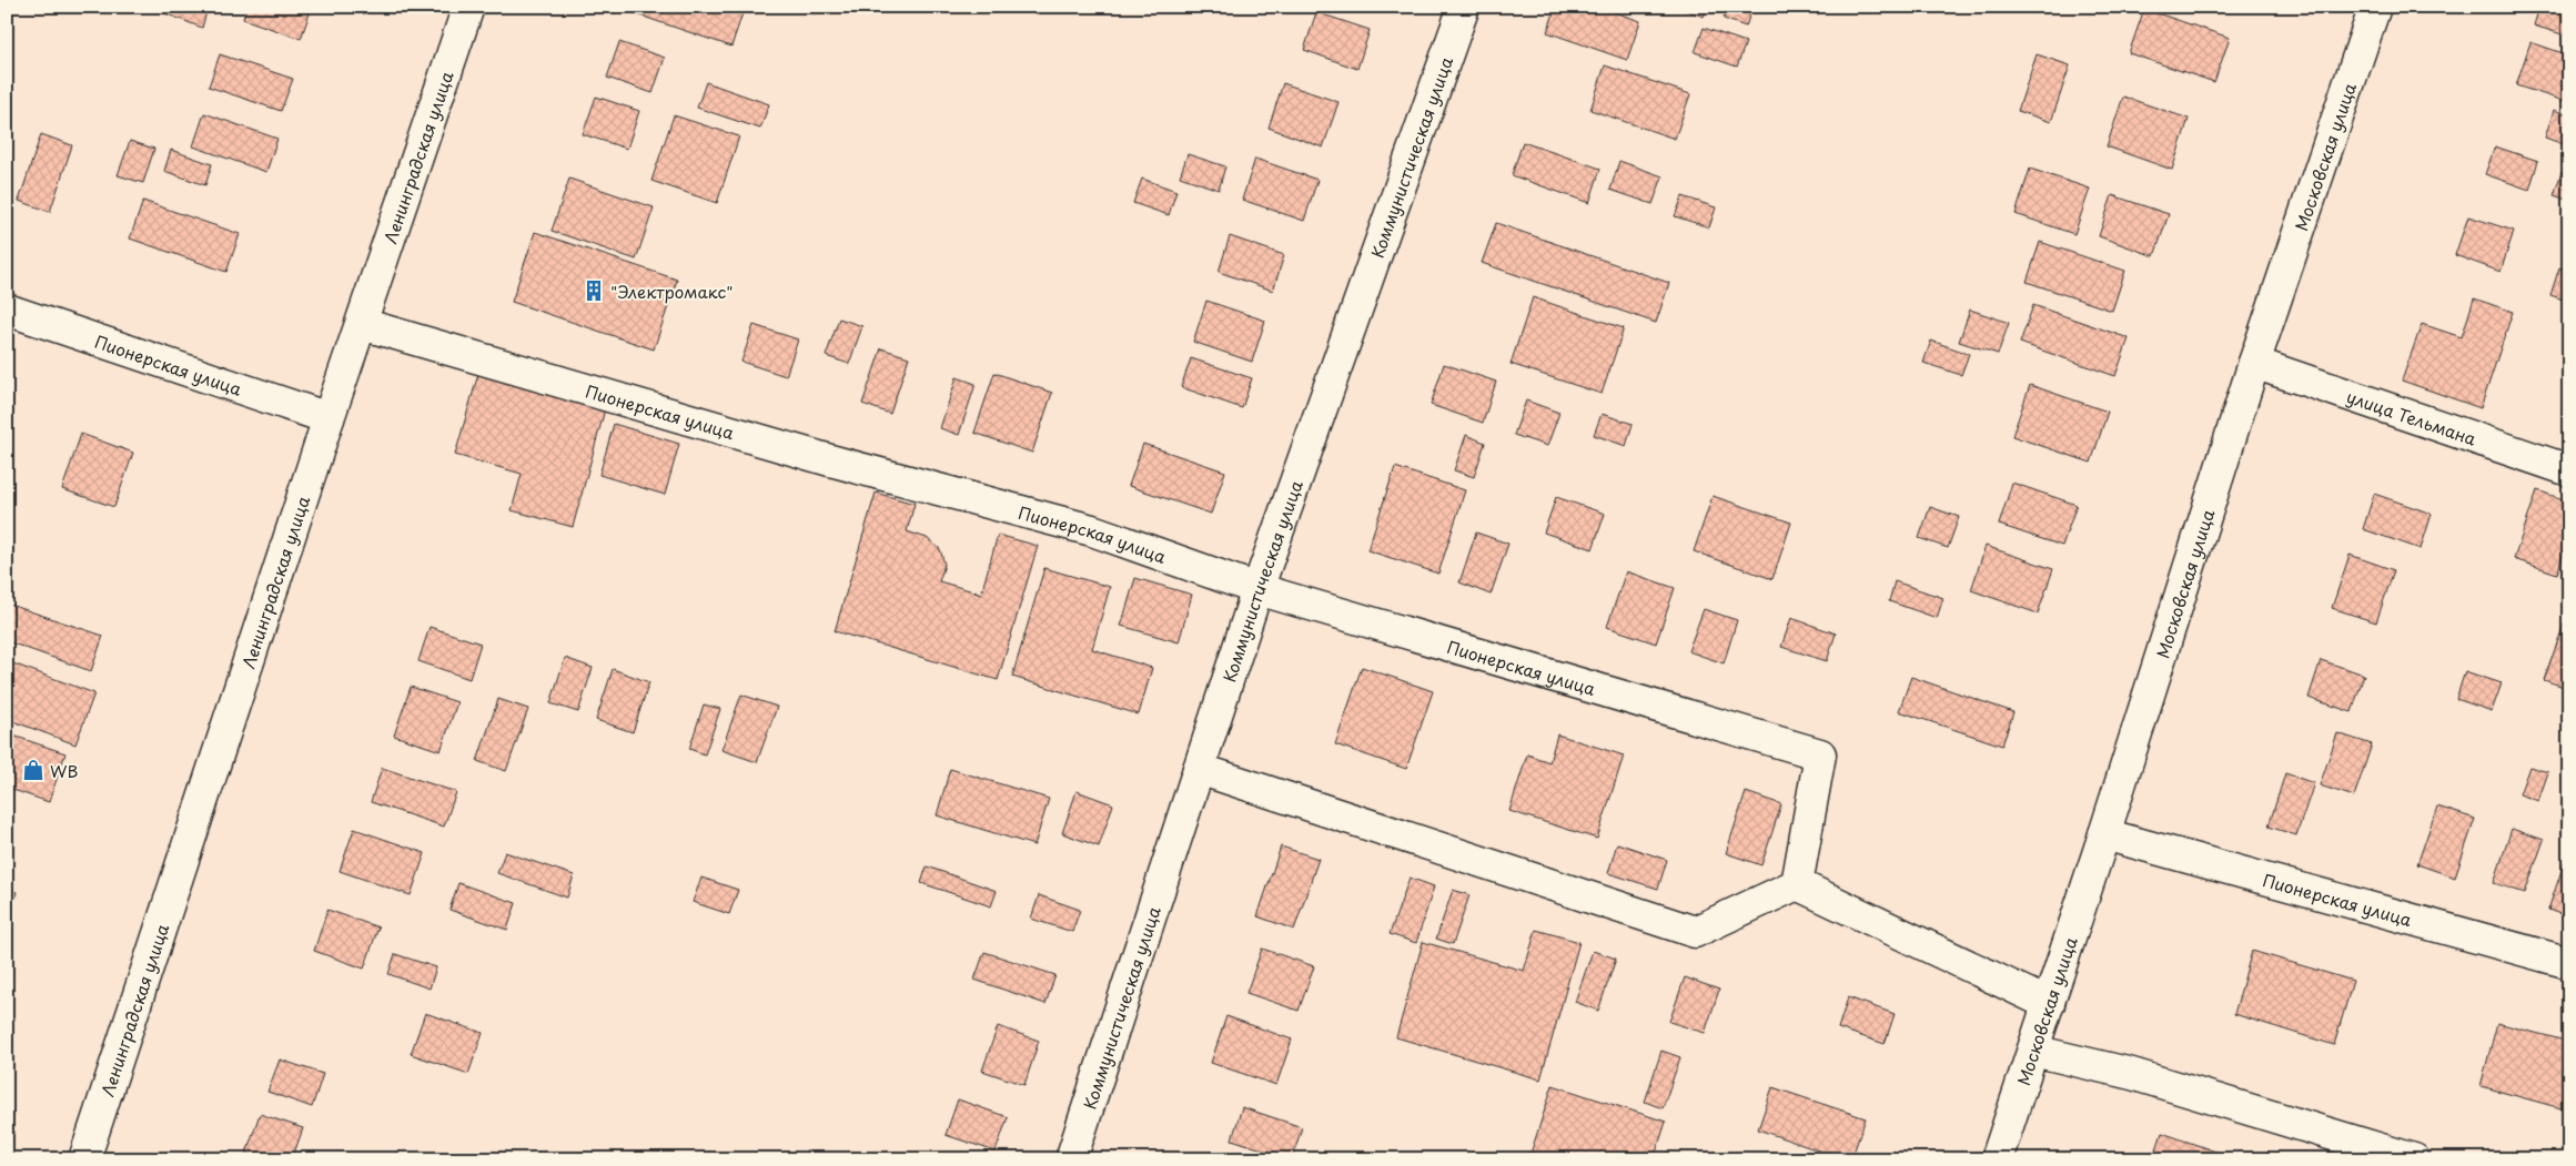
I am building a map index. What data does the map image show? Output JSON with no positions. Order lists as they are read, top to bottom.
{
  "streets": {
    "street": [
      "Московская улица",
      "Ленинградская улица",
      "Коммунистическая улица",
      "Пионерская улица",
      "улица Тельмана"
    ]
  },
  "crossings": [
    ["Московская улица", "Пионерская улица"],
    ["Московская улица", "улица Тельмана"],
    ["Ленинградская улица", "Пионерская улица"],
    ["Коммунистическая улица", "Пионерская улица"]
  ],
  "places": {
    "building": ["\"Электромакс\""],
    "shop": ["WB"]
  }
}
